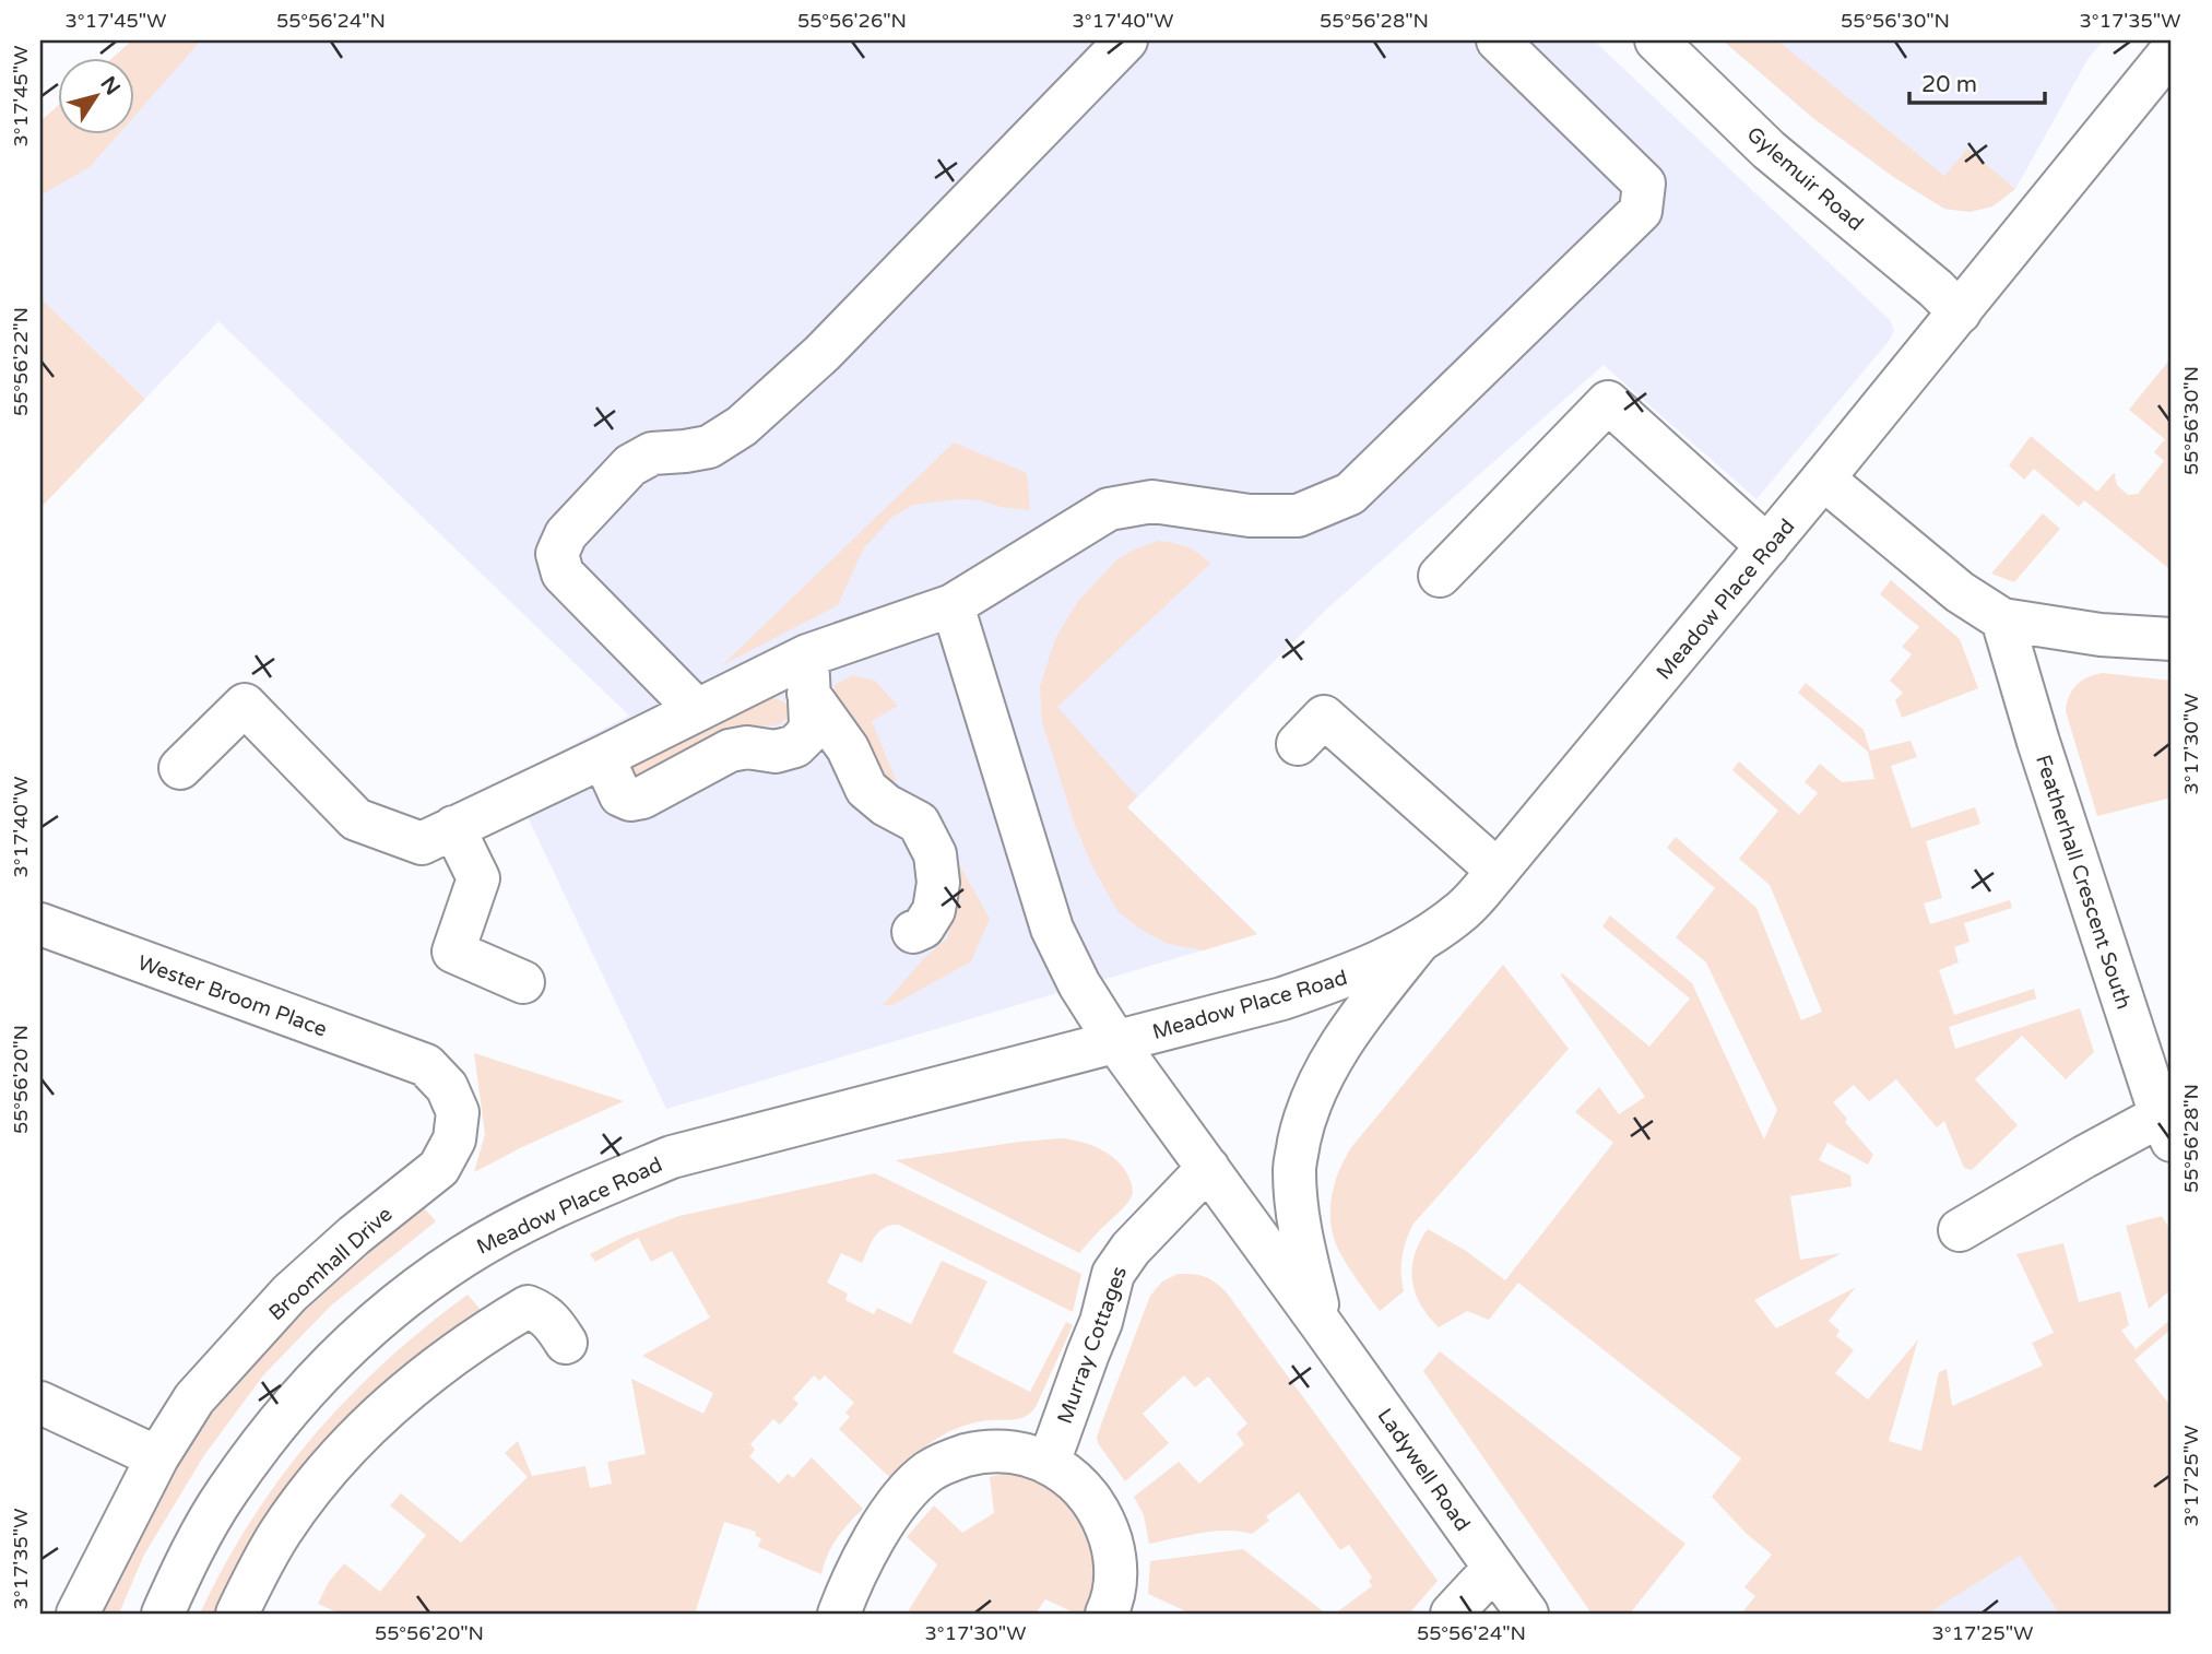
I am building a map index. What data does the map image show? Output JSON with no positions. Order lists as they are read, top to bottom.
{
  "streets": {
    "street": [
      "Gylemuir Road",
      "Meadow Place Road",
      "Featherhall Crescent South",
      "Wester Broom Place",
      "Broomhall Drive",
      "Murray Cottages",
      "Ladywell Road"
    ]
  },
  "crossings": [
    ["Gylemuir Road", "Meadow Place Road"],
    ["Meadow Place Road", "Ladywell Road"],
    ["Wester Broom Place", "Broomhall Drive"],
    ["Murray Cottages", "Ladywell Road"]
  ],
  "scale_bar": "20 m",
  "north": "top right",
  "coordinates": [
    "3°17'45\"W",
    "55°56'24\"N",
    "55°56'26\"N",
    "3°17'40\"W",
    "55°56'28\"N",
    "55°56'30\"N",
    "3°17'35\"W",
    "55°56'22\"N",
    "3°17'30\"W",
    "55°56'20\"N",
    "3°17'25\"W"
  ]
}
